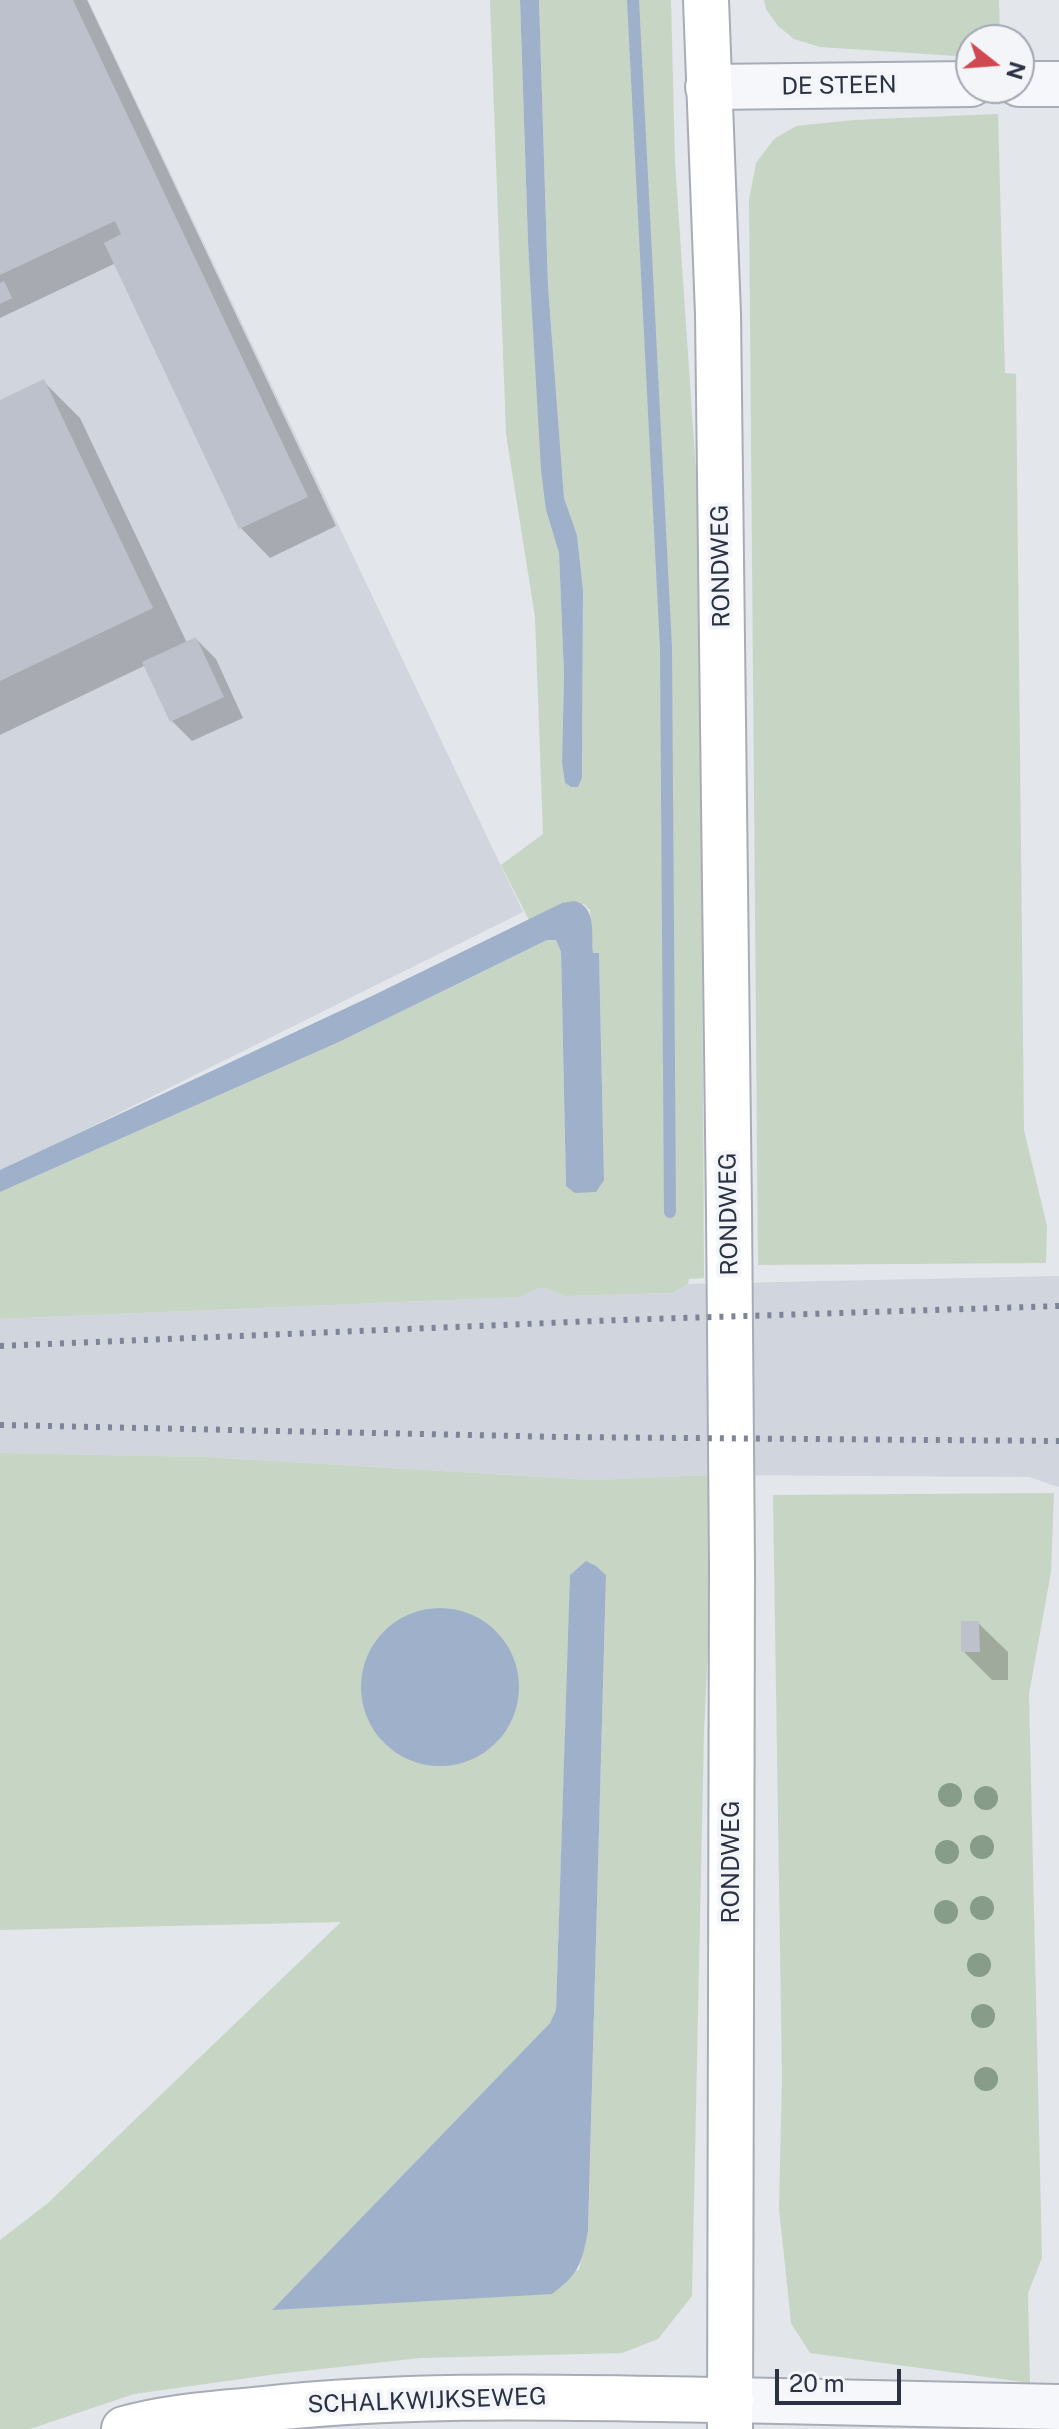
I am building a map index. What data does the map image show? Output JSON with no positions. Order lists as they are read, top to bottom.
{
  "streets": {
    "main road": ["RONDWEG", "SCHALKWIJKSEWEG"],
    "street": ["DE STEEN"]
  },
  "crossings": [
    ["DE STEEN", "RONDWEG"],
    ["RONDWEG", "SCHALKWIJKSEWEG"]
  ],
  "scale_bar": "20 m",
  "north": "right"
}
